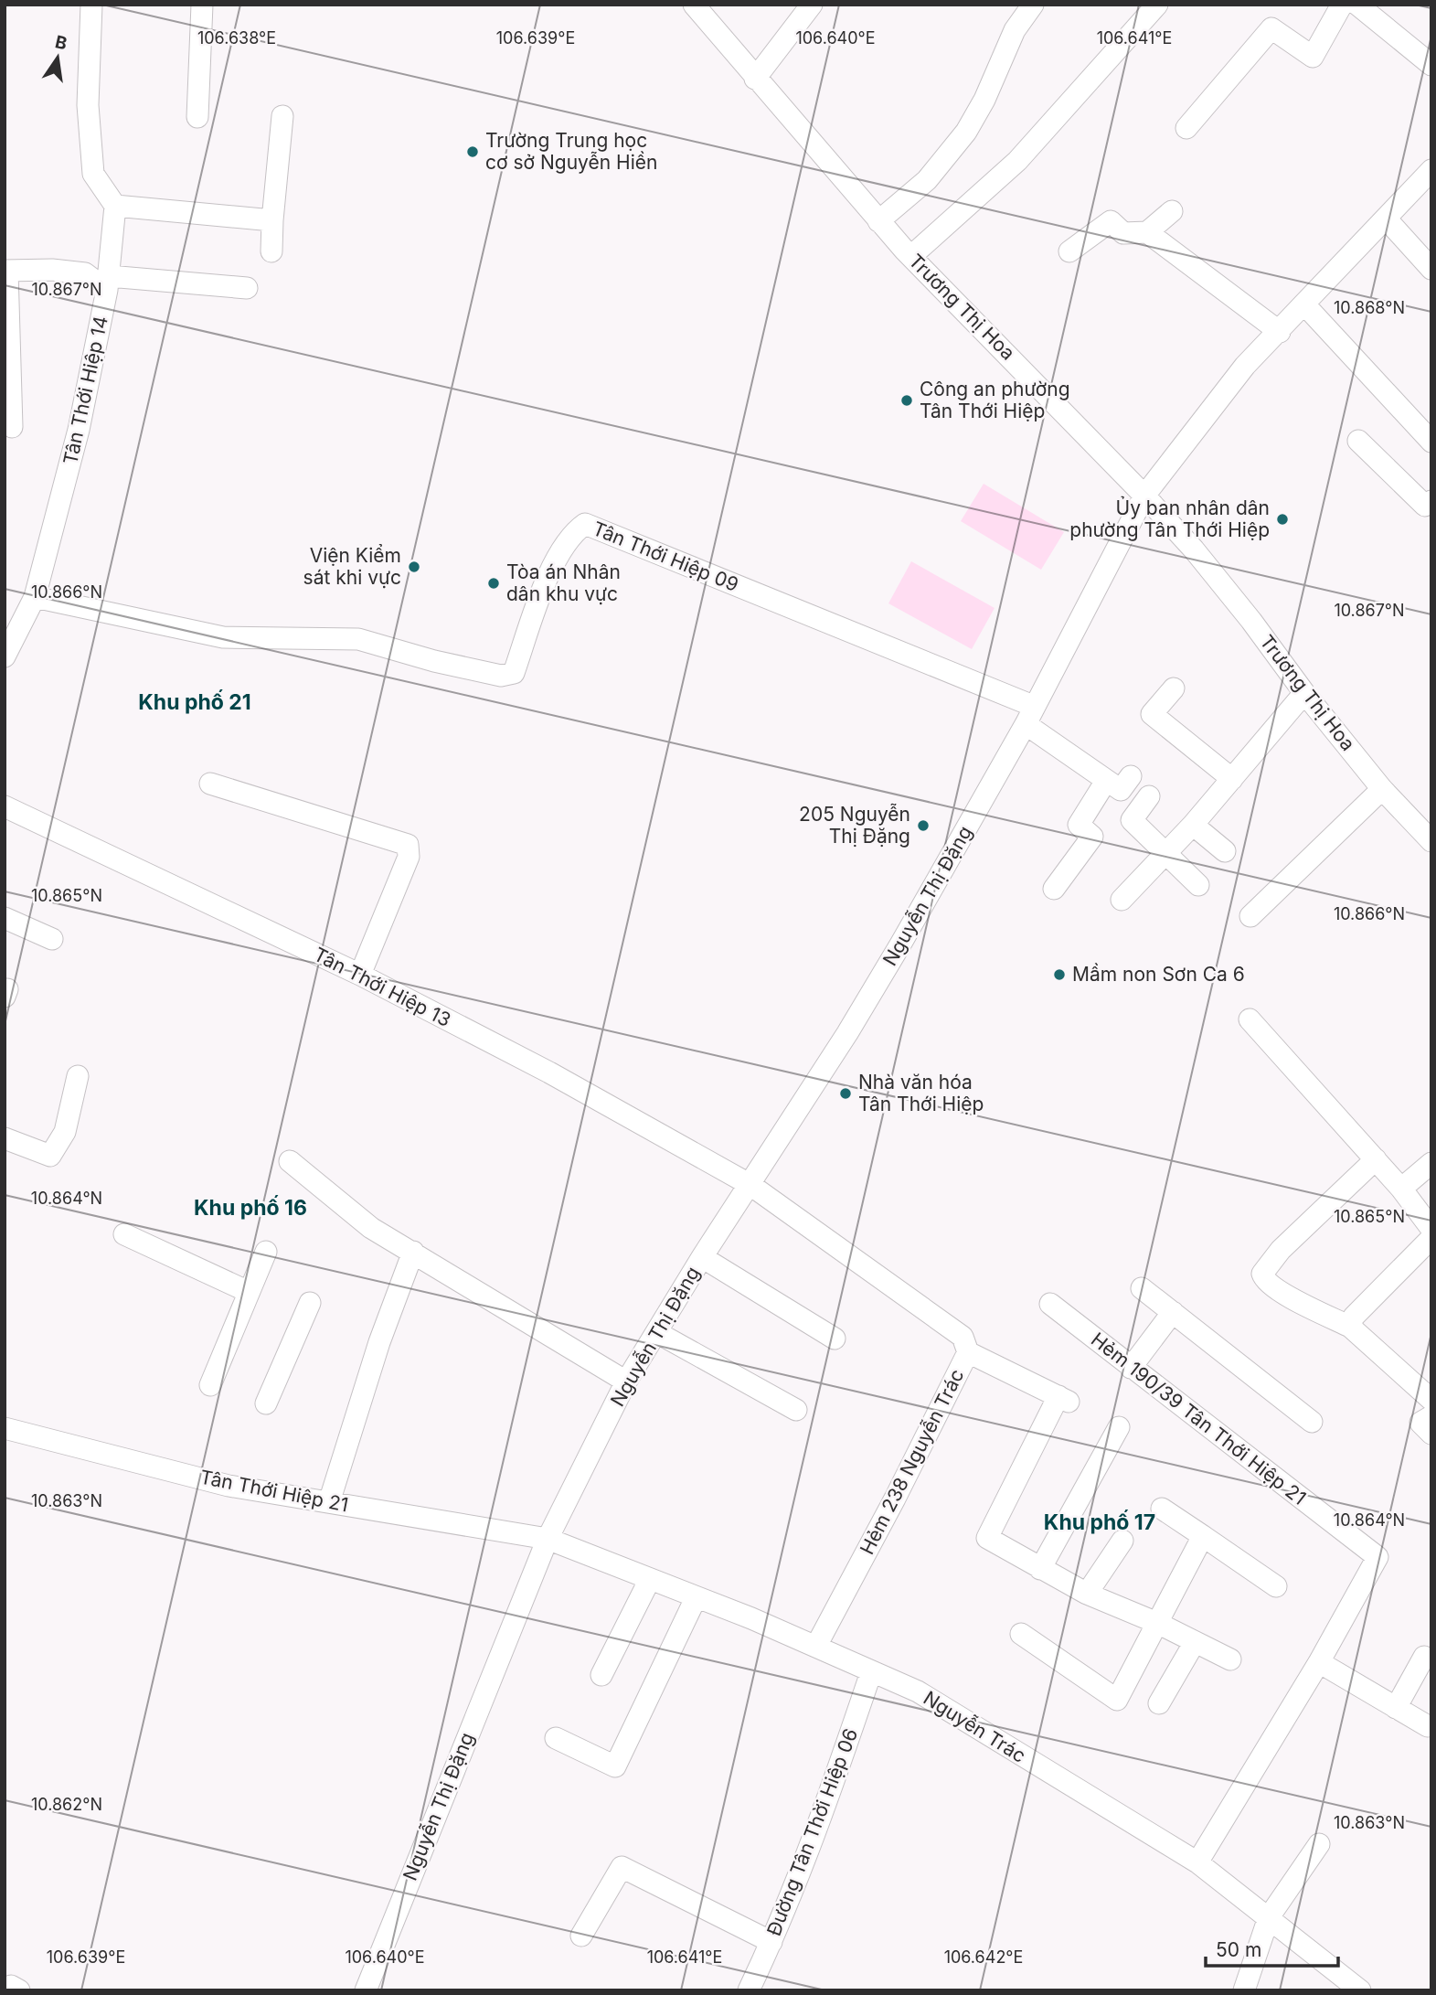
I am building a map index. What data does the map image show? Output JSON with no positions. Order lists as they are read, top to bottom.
{
  "streets": {
    "street": [
      "Trương Thị Hoa",
      "Tân Thới Hiệp 14",
      "Tân Thới Hiệp 09",
      "Nguyễn Thị Đặng",
      "Tân Thới Hiệp 13",
      "Hẻm 190/39 Tân Thới Hiệp 21",
      "Hẻm 238 Nguyễn Trác",
      "Tân Thới Hiệp 21",
      "Nguyễn Trác",
      "Đường Tân Thời Hiệp 06"
    ]
  },
  "crossings": [
    ["Trương Thị Hoa", "Nguyễn Thị Đặng"],
    ["Tân Thới Hiệp 14", "Tân Thới Hiệp 09"],
    ["Tân Thới Hiệp 09", "Nguyễn Thị Đặng"],
    ["Nguyễn Thị Đặng", "Tân Thới Hiệp 13"],
    ["Nguyễn Thị Đặng", "Hẻm 238 Nguyễn Trác"],
    ["Nguyễn Thị Đặng", "Tân Thới Hiệp 21"],
    ["Nguyễn Thị Đặng", "Nguyễn Trác"],
    ["Tân Thới Hiệp 13", "Hẻm 238 Nguyễn Trác"],
    ["Hẻm 238 Nguyễn Trác", "Nguyễn Trác"],
    ["Tân Thới Hiệp 21", "Nguyễn Trác"],
    ["Nguyễn Trác", "Đường Tân Thời Hiệp 06"]
  ],
  "districts": ["Khu phố 21", "Khu phố 16", "Khu phố 17"],
  "places": [
    "Trường Trung học cơ sở Nguyễn Hiền",
    "Công an phường Tân Thới Hiệp",
    "Ủy ban nhân dân phường Tân Thới Hiệp",
    "Viện Kiểm sát khi vực",
    "Tòa án Nhân dân khu vực",
    "205 Nguyễn Thị Đặng",
    "Mầm non Sơn Ca 6",
    "Nhà văn hóa Tân Thới Hiệp"
  ],
  "scale_bar": "50 m",
  "north": "top",
  "coordinates": [
    "106.638°E",
    "106.639°E",
    "106.640°E",
    "106.641°E",
    "10.867°N",
    "10.868°N",
    "10.866°N",
    "10.865°N",
    "10.864°N",
    "10.863°N",
    "10.862°N",
    "106.642°E"
  ]
}
